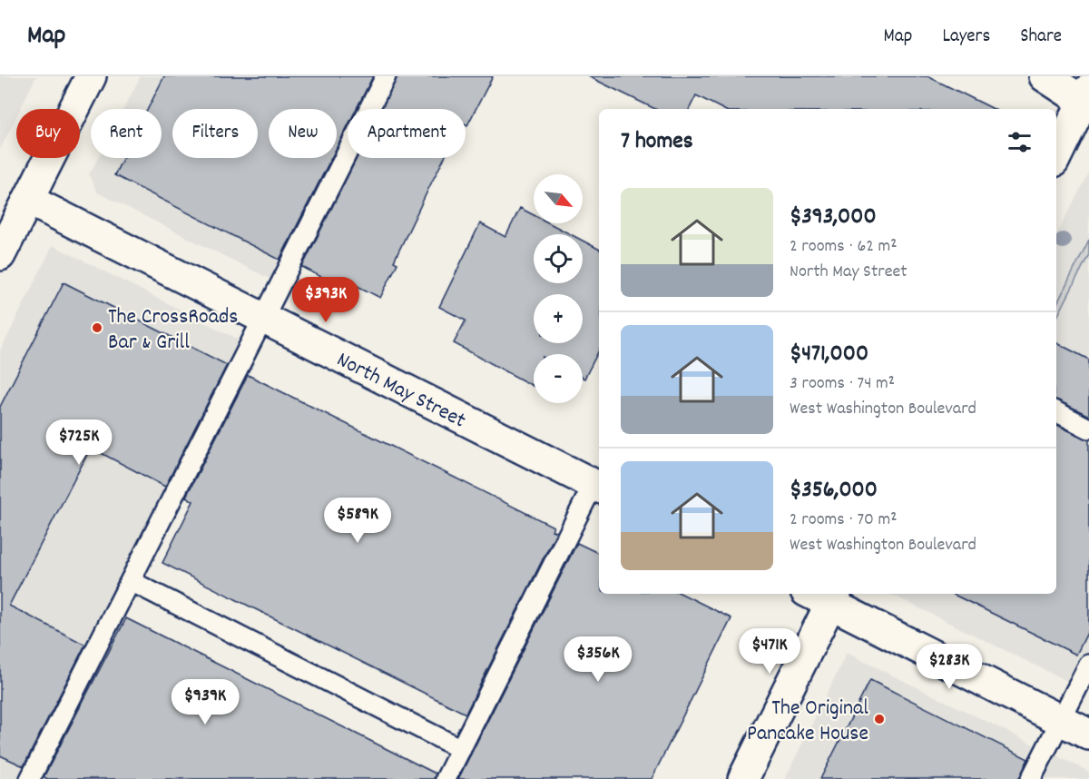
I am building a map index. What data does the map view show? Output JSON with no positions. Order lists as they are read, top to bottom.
{
  "streets": {
    "street": ["North May Street"]
  },
  "places": ["The CrossRoads Bar & Grill", "The Original Pancake House"],
  "north": "bottom right",
  "page": {
    "header": "Map",
    "nav": ["Map", "Layers", "Share"],
    "chip": [
      "Buy",
      "Rent",
      "Filters",
      "New",
      "Apartment"
    ],
    "heading": "7 homes",
    "map_buttons": ["+", "−"],
    "list": [
      {
        "name": "$393,000",
        "note": "2 rooms · 62 m² · North May Street"
      },
      {
        "name": "$471,000",
        "note": "3 rooms · 74 m² · West Washington Boulevard"
      },
      {
        "name": "$356,000",
        "note": "2 rooms · 70 m² · West Washington Boulevard"
      }
    ],
    "price": [
      "$393K",
      "$725K",
      "$589K",
      "$471K",
      "$356K",
      "$283K",
      "$939K"
    ]
  }
}
